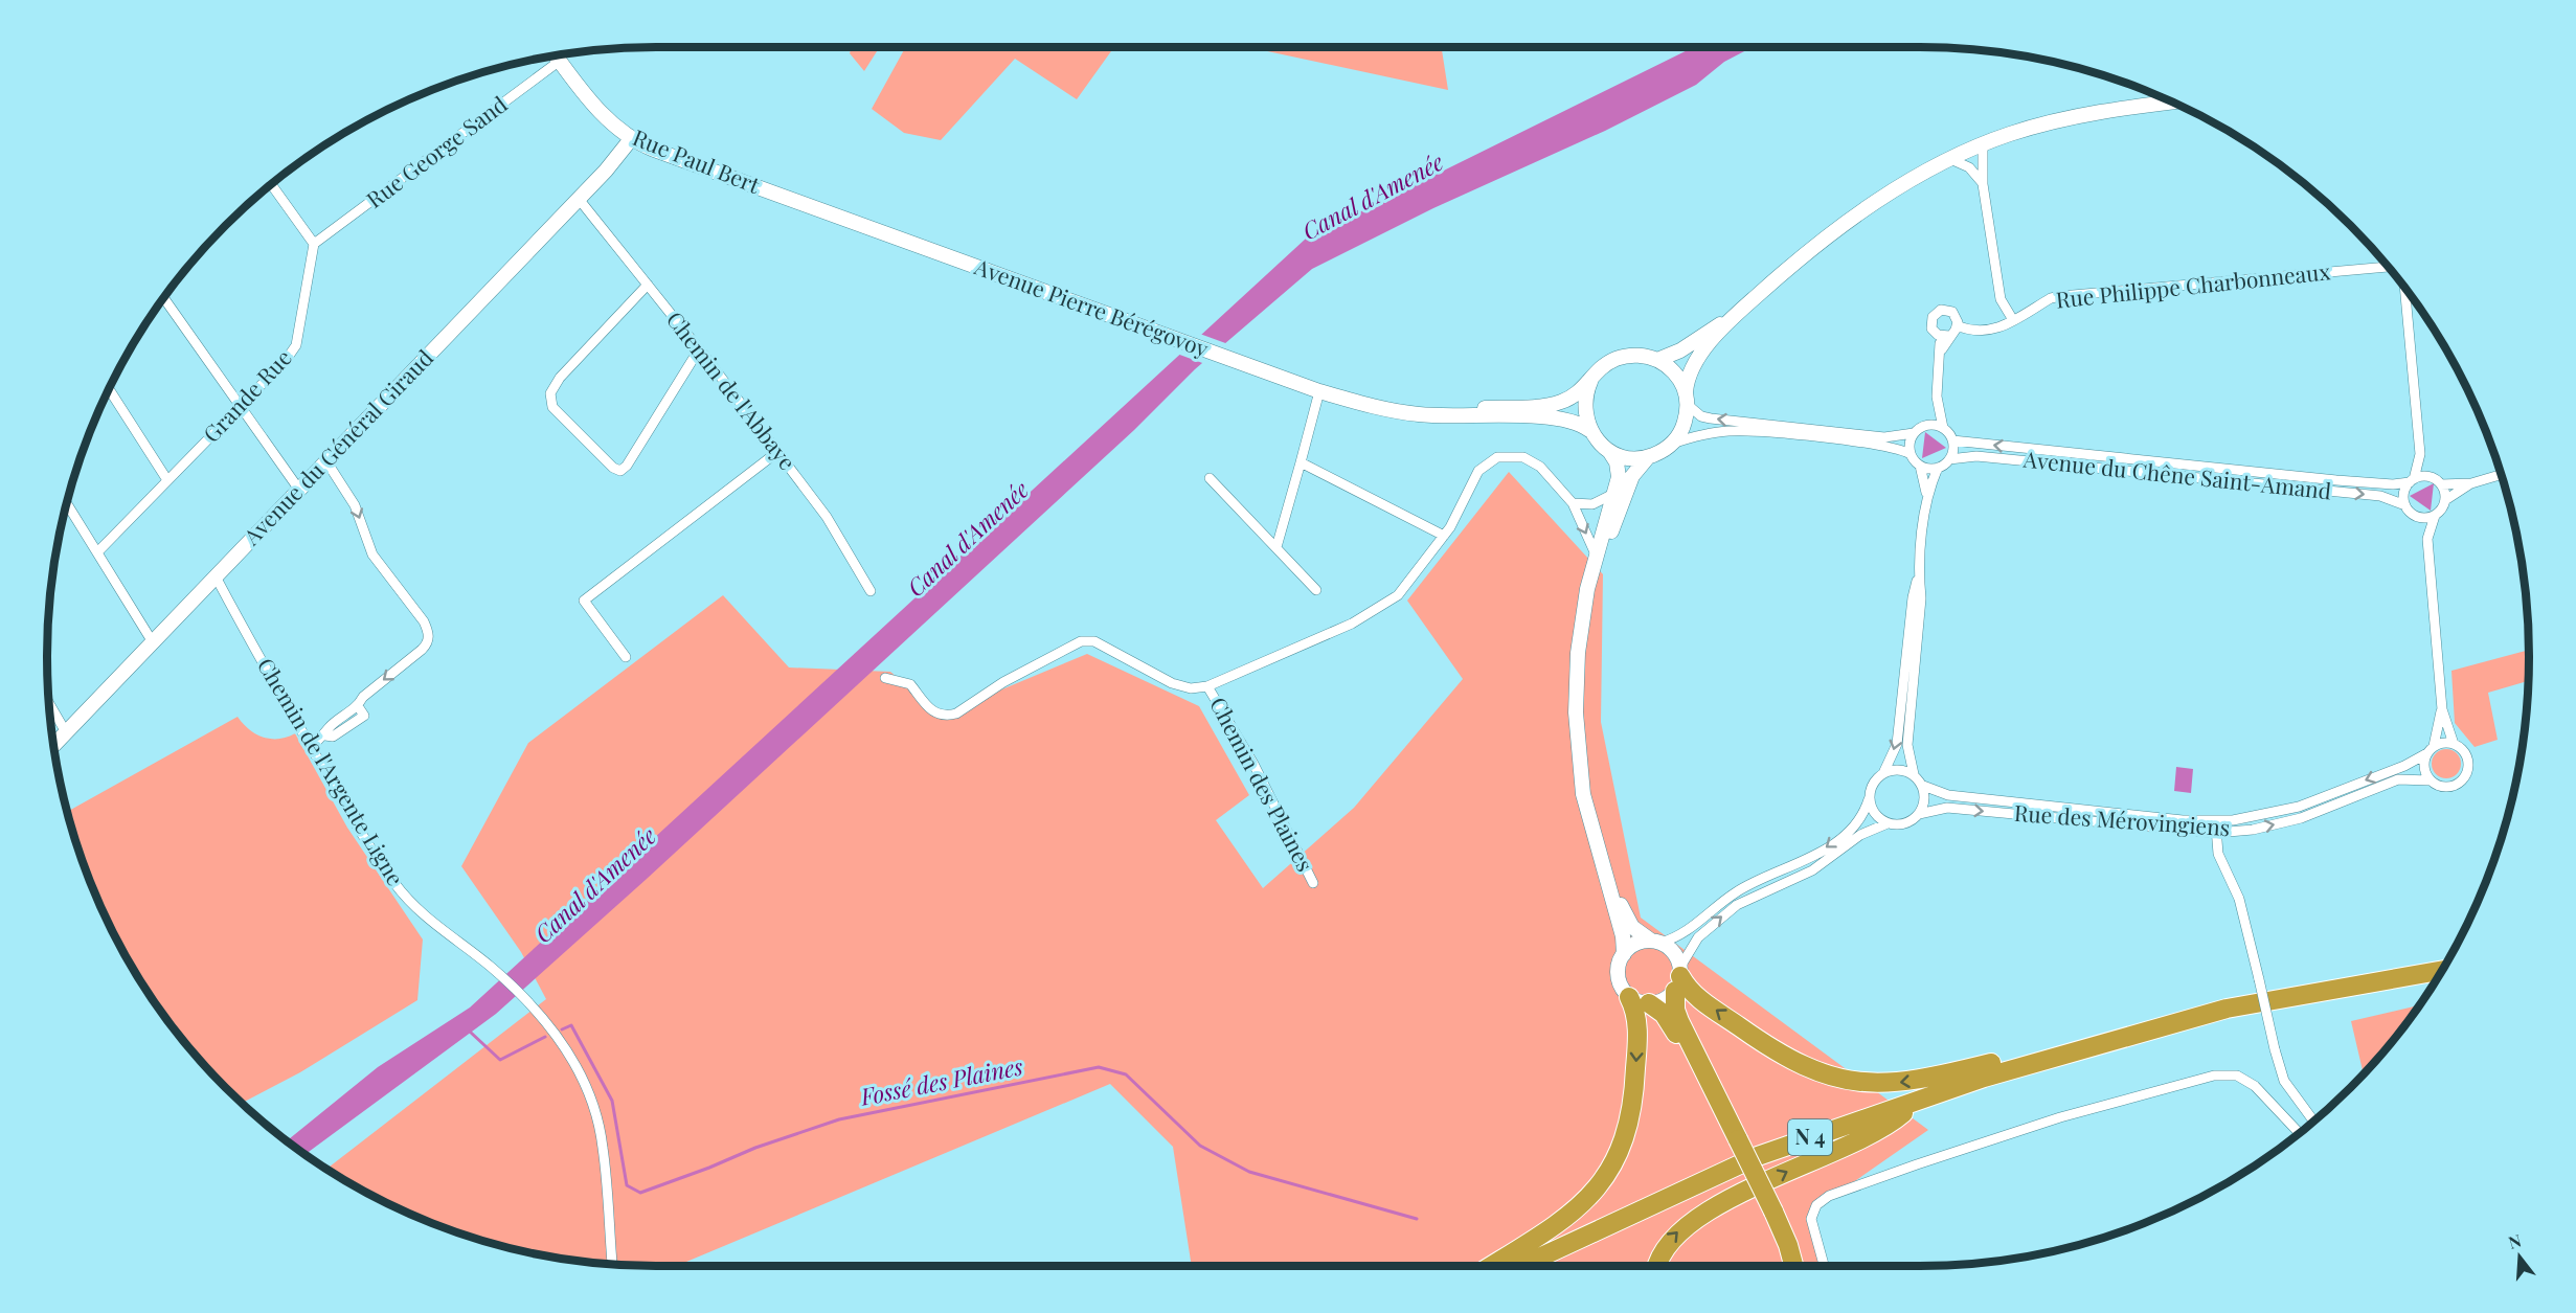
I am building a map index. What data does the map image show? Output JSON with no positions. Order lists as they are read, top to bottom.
{
  "streets": {
    "highway": ["N 4"],
    "main road": ["Rue Paul Bert", "Avenue Pierre Bérégovoy", "Avenue du Général Giraud"],
    "street": [
      "Rue George Sand",
      "Rue Philippe Charbonneaux",
      "Chemin de l'Abbaye",
      "Grande Rue",
      "Avenue du Chêne Saint-Amand",
      "Chemin de l'Argente Ligne",
      "Chemin des Plaines",
      "Rue des Mérovingiens"
    ]
  },
  "crossings": [
    ["Rue George Sand", "Rue Paul Bert"],
    ["Rue George Sand", "Grande Rue"],
    ["Rue Paul Bert", "Avenue Pierre Bérégovoy"],
    ["Rue Paul Bert", "Avenue du Général Giraud"],
    ["Chemin de l'Abbaye", "Avenue du Général Giraud"],
    ["Avenue du Général Giraud", "Chemin de l'Argente Ligne"]
  ],
  "water": ["Canal d'Amenée", "Fossé des Plaines"],
  "north": "top"
}
